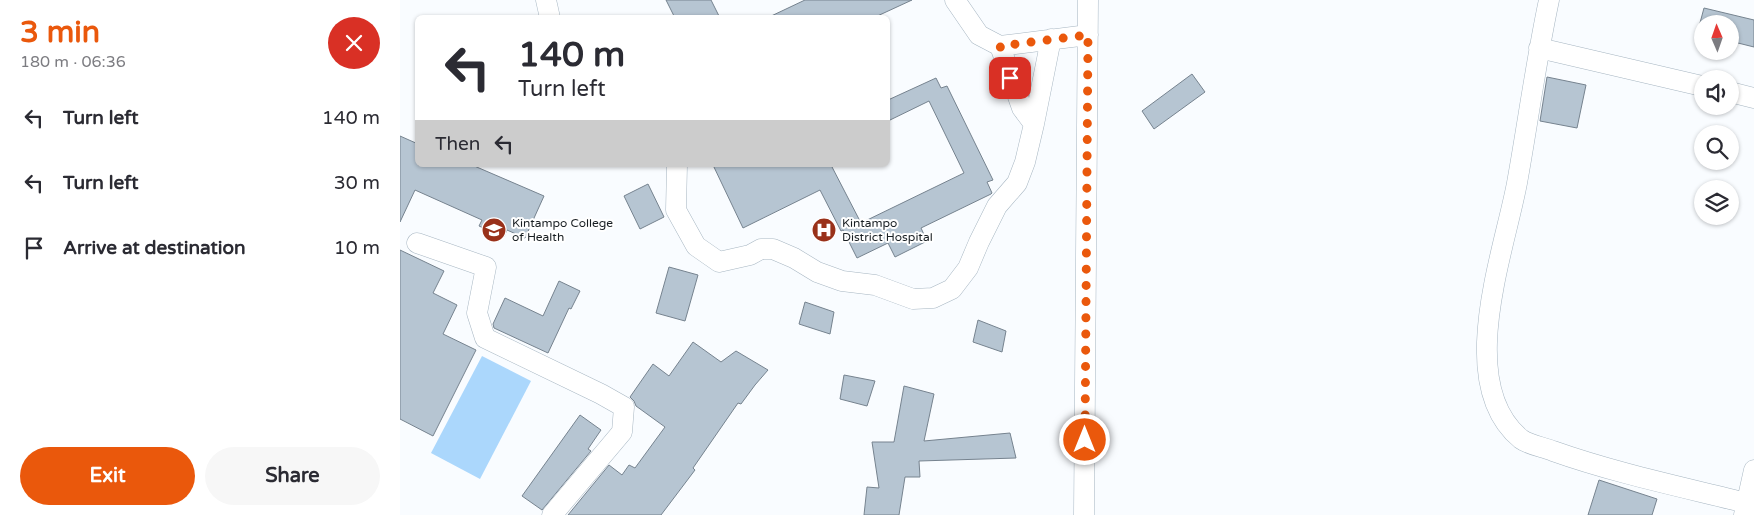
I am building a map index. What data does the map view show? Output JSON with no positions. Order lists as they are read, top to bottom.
{
  "places": {
    "school or university": ["Kintampo College of Health"],
    "hospital": ["Kintampo District Hospital"]
  },
  "north": "top",
  "page": {
    "heading": ["3 min", "180 m · 06:36"],
    "turn": ["140 m", "Turn left"],
    "list": [
      {
        "name": "Turn left",
        "value": "140 m"
      },
      {
        "name": "Turn left",
        "value": "30 m"
      },
      {
        "name": "Arrive at destination",
        "value": "10 m"
      }
    ],
    "then": "Then",
    "buttons": ["Exit", "Share"]
  }
}
